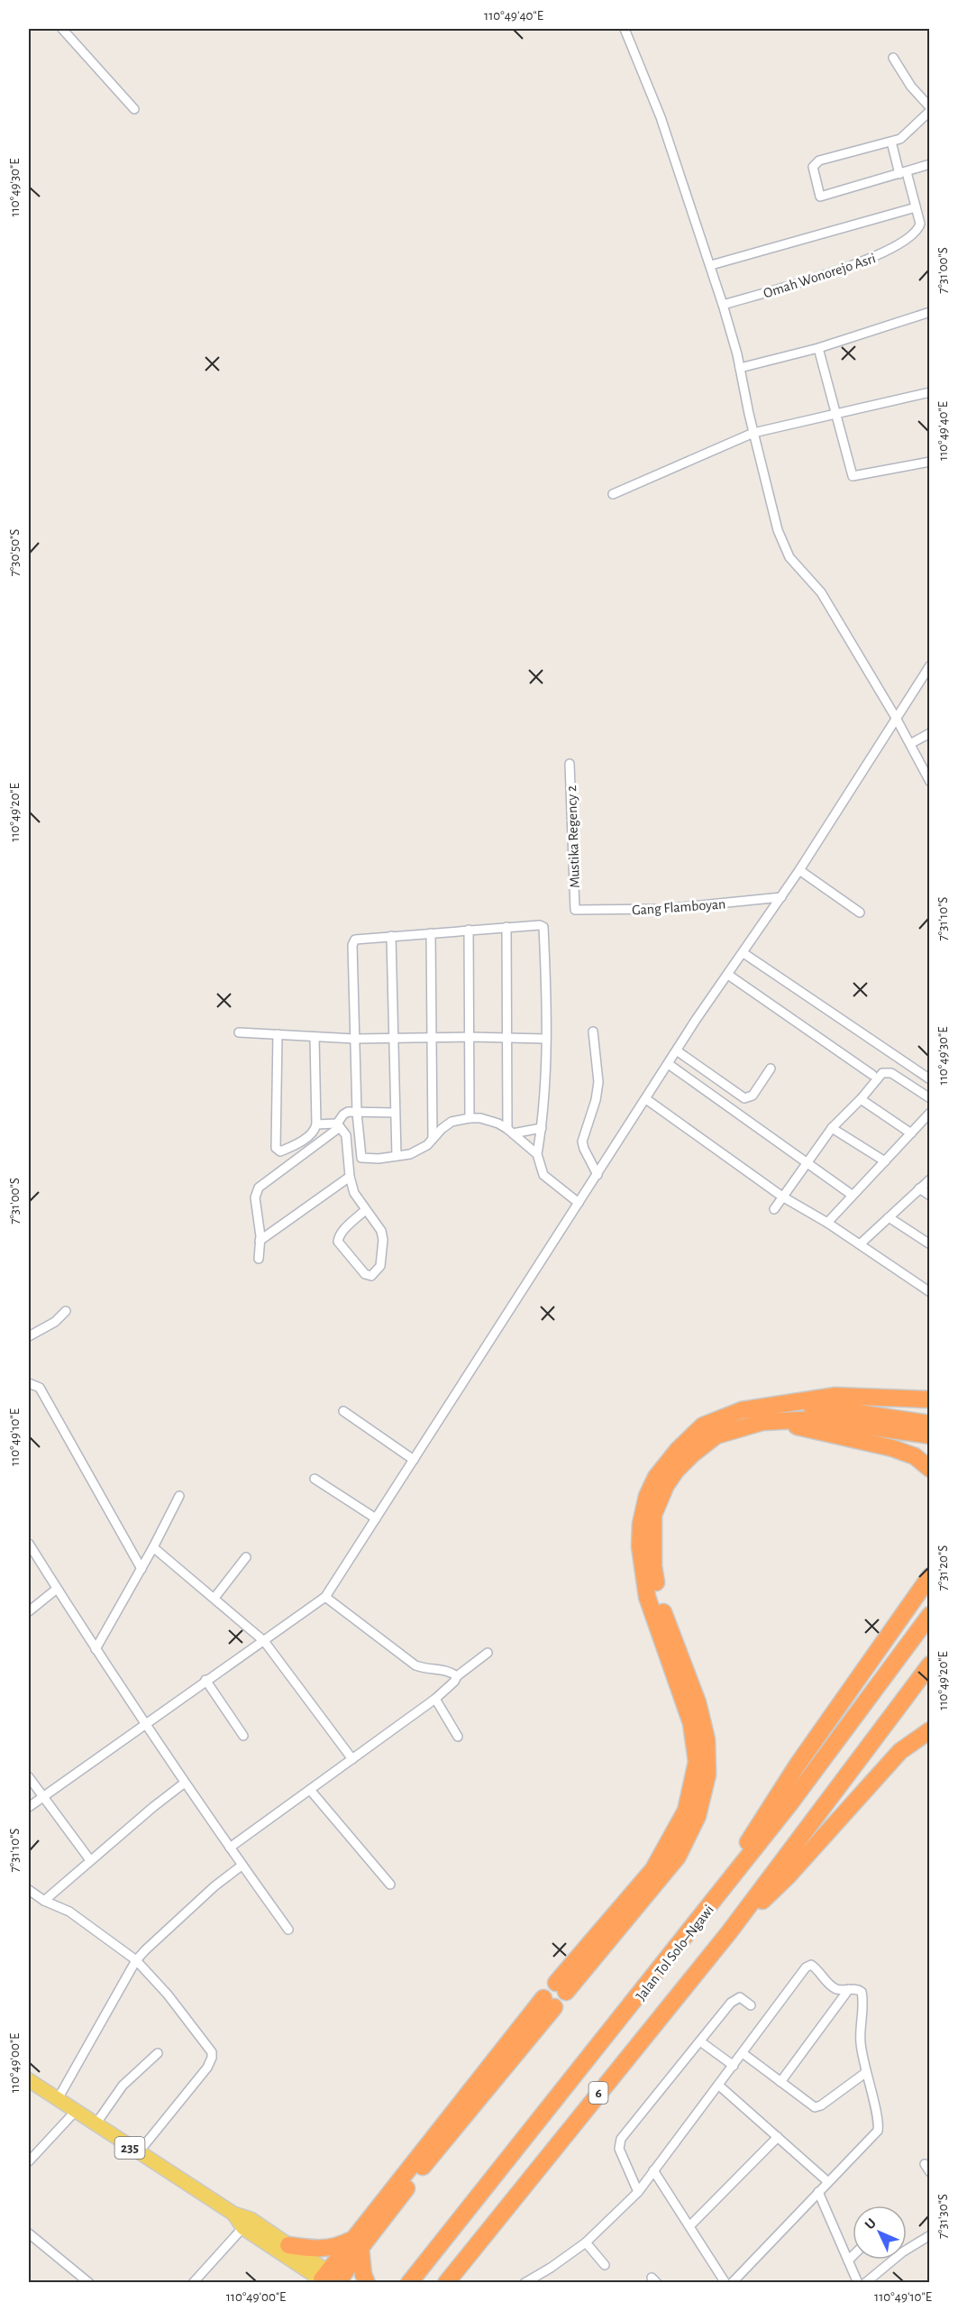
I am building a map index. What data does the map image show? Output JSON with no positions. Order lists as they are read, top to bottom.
{
  "streets": {
    "highway": ["Jalan Tol Solo–Ngawi", "6"],
    "main road": ["235"],
    "street": ["Omah Wonorejo Asri", "Mustika Regency 2", "Gang Flamboyan"]
  },
  "crossings": [
    ["Mustika Regency 2", "Gang Flamboyan"]
  ],
  "north": "top left",
  "coordinates": [
    "110°49'40\"E",
    "110°49'30\"E",
    "7°31'00\"S",
    "7°30'50\"S",
    "110°49'20\"E",
    "7°31'10\"S",
    "110°49'10\"E",
    "7°31'20\"S",
    "110°49'00\"E",
    "7°31'30\"S"
  ]
}
